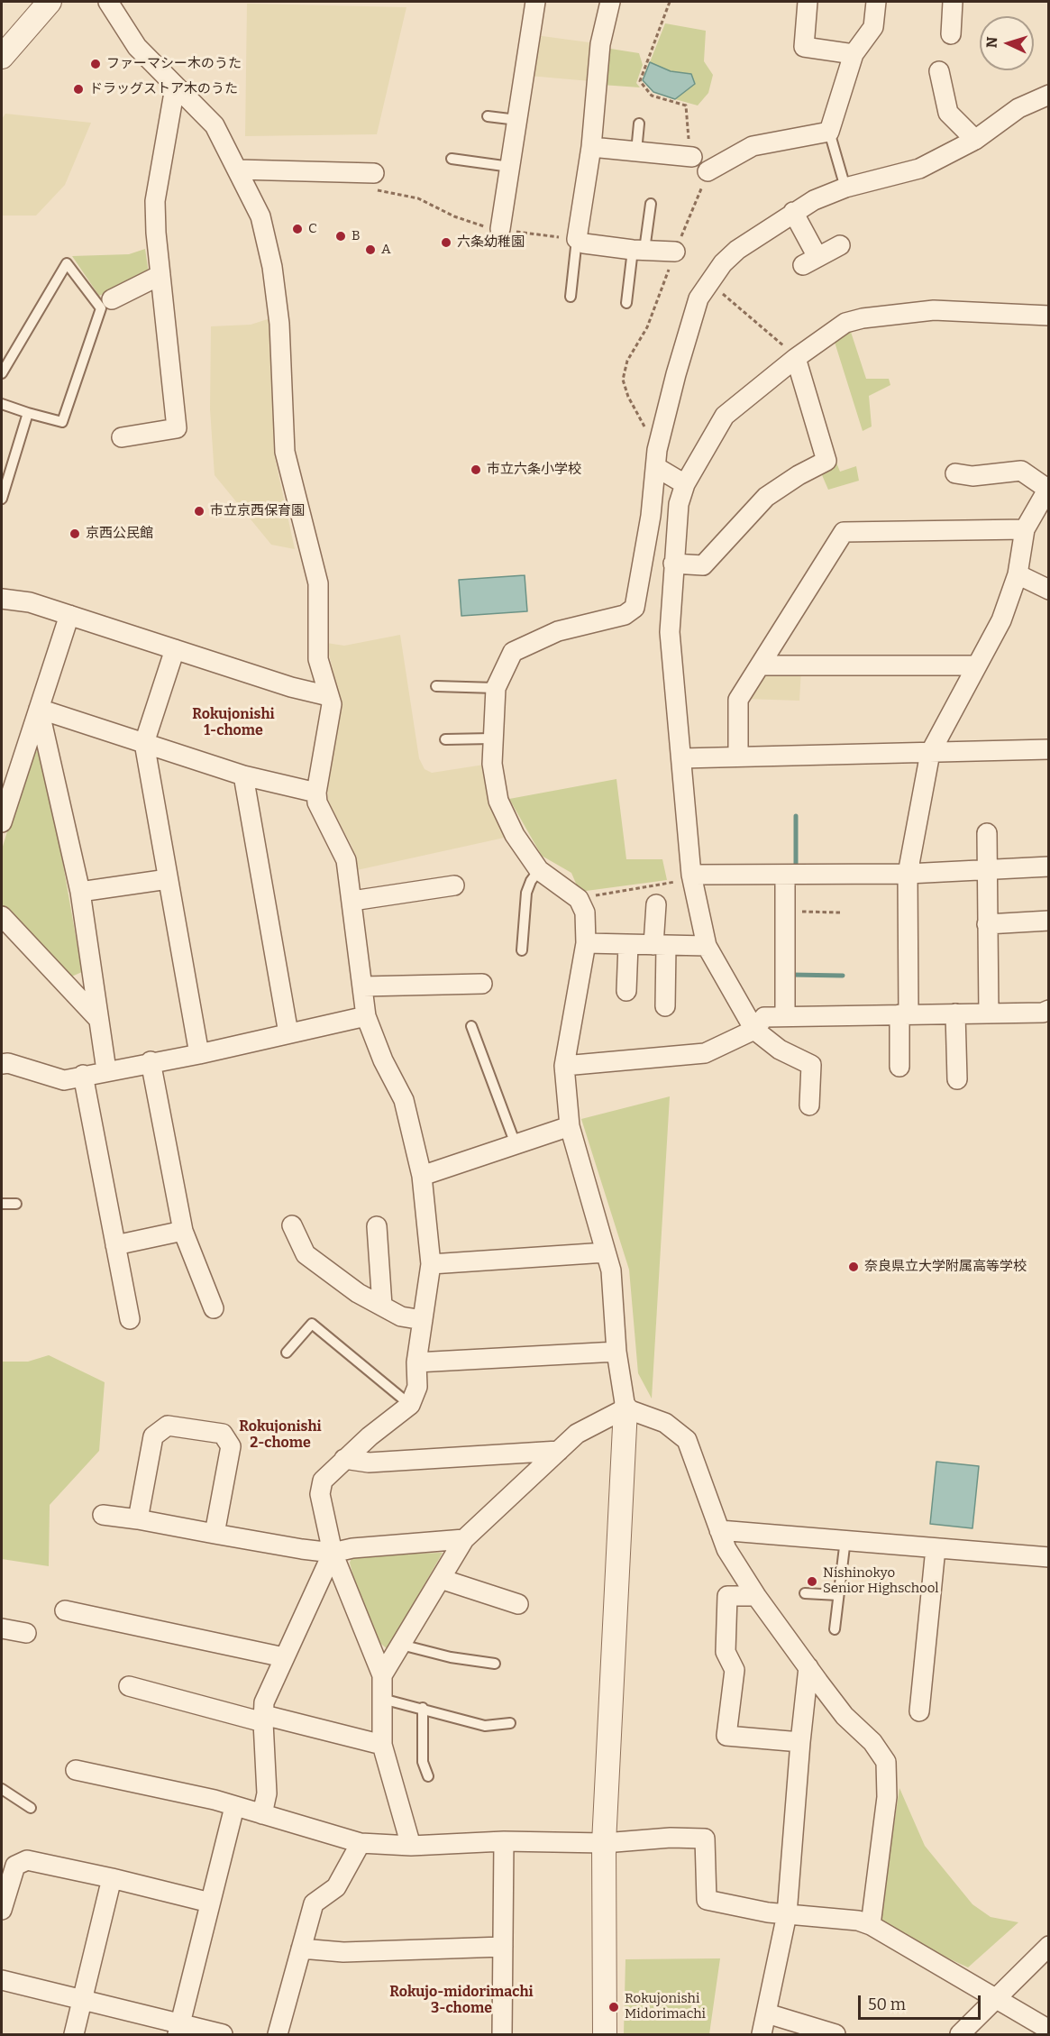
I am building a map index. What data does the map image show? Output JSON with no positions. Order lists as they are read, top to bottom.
{
  "districts": ["Rokujonishi 1-chome", "Rokujonishi 2-chome", "Rokujo-midorimachi 3-chome"],
  "places": [
    "ファーマシー木のうた",
    "ドラッグストア木のうた",
    "C",
    "B",
    "六条幼稚園",
    "A",
    "市立六条小学校",
    "市立京西保育園",
    "京西公民館",
    "奈良県立大学附属高等学校",
    "Nishinokyo Senior Highschool",
    "Rokujonishi Midorimachi"
  ],
  "scale_bar": "50 m",
  "north": "left"
}
